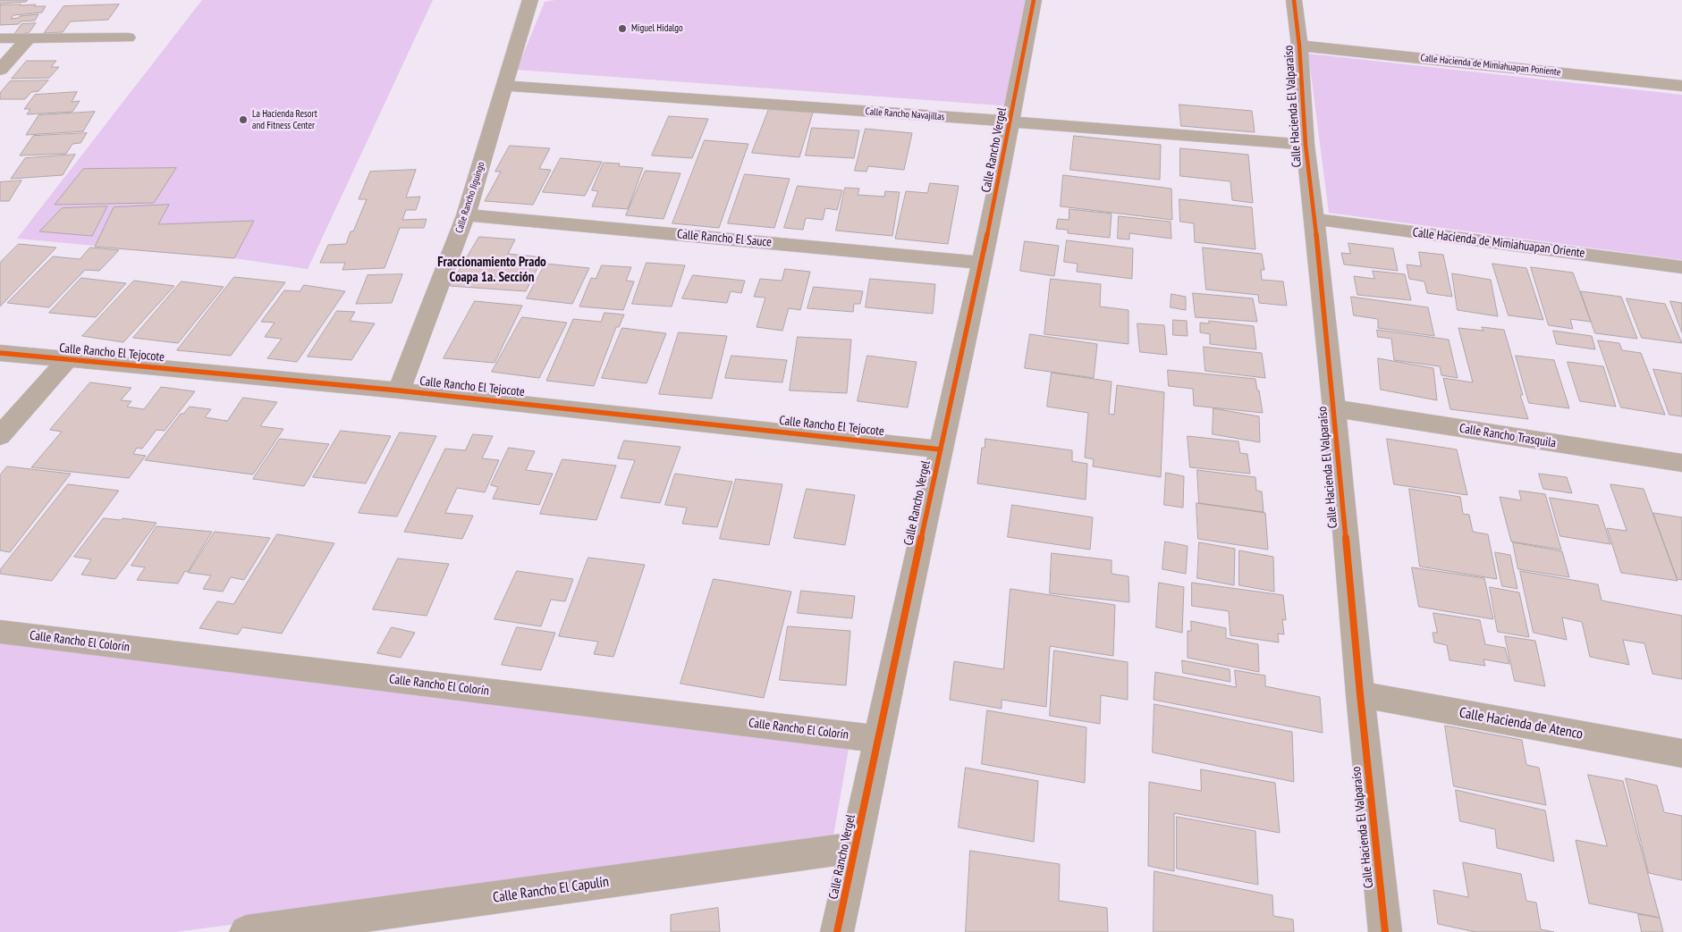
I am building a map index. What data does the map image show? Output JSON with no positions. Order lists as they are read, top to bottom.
{
  "streets": {
    "street": [
      "Calle Hacienda de Mimiahuapan Poniente",
      "Calle Hacienda El Valparaíso",
      "Calle Rancho Navajillas",
      "Calle Rancho Vergel",
      "Calle Rancho Jiguingo",
      "Calle Rancho El Sauce",
      "Calle Hacienda de Mimiahuapan Oriente",
      "Calle Rancho El Tejocote",
      "Calle Rancho Trasquila",
      "Calle Rancho El Colorín",
      "Calle Hacienda de Atenco",
      "Calle Rancho El Capulín"
    ]
  },
  "crossings": [
    ["Calle Hacienda de Mimiahuapan Poniente", "Calle Hacienda El Valparaíso"],
    ["Calle Hacienda El Valparaíso", "Calle Rancho Navajillas"],
    ["Calle Hacienda El Valparaíso", "Calle Hacienda de Mimiahuapan Oriente"],
    ["Calle Hacienda El Valparaíso", "Calle Rancho Trasquila"],
    ["Calle Hacienda El Valparaíso", "Calle Hacienda de Atenco"],
    ["Calle Rancho Navajillas", "Calle Rancho Vergel"],
    ["Calle Rancho Navajillas", "Calle Rancho Jiguingo"],
    ["Calle Rancho Vergel", "Calle Rancho El Sauce"],
    ["Calle Rancho Vergel", "Calle Rancho El Tejocote"],
    ["Calle Rancho Vergel", "Calle Rancho El Colorín"],
    ["Calle Rancho Vergel", "Calle Rancho El Capulín"],
    ["Calle Rancho Jiguingo", "Calle Rancho El Sauce"],
    ["Calle Rancho Jiguingo", "Calle Rancho El Tejocote"]
  ],
  "districts": ["Fraccionamiento Prado Coapa 1a. Sección"],
  "places": ["Miguel Hidalgo", "La Hacienda Resort and Fitness Center"]
}
